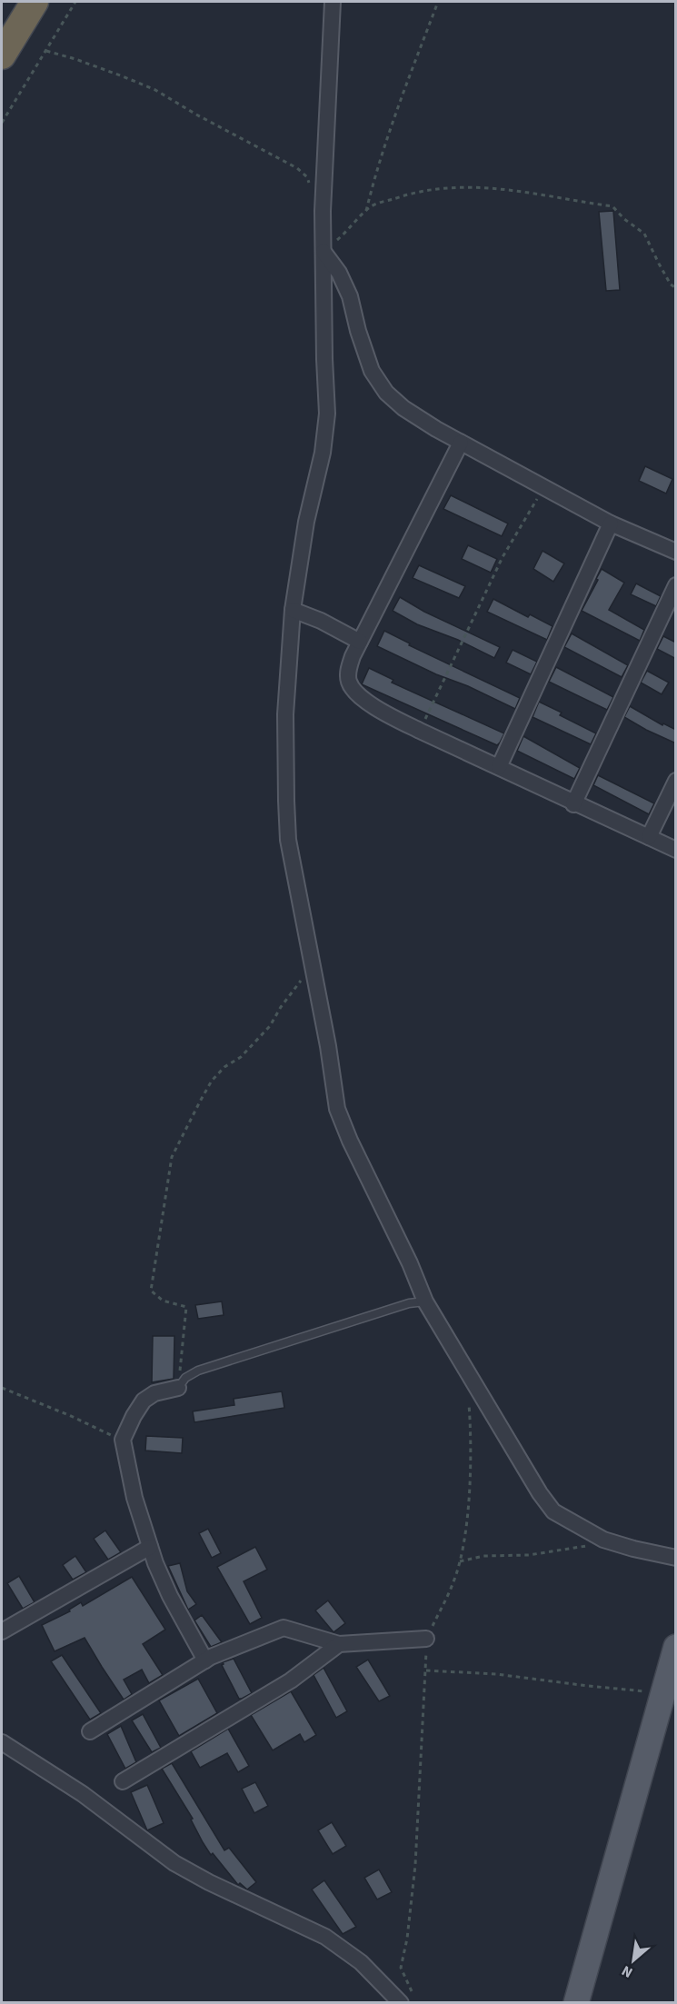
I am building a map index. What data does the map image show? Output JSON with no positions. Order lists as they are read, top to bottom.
{
  "north": "bottom left"
}
